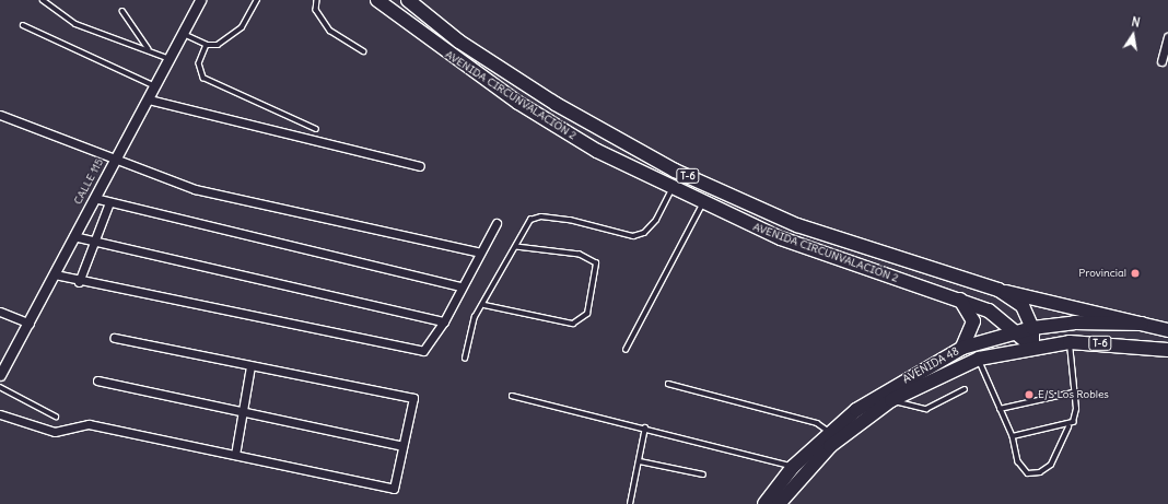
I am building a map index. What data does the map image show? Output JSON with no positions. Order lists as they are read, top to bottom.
{
  "streets": {
    "highway": ["AVENIDA CIRCUNVALACIÓN 2", "T-6", "AVENIDA 48"],
    "street": ["CALLE 115"]
  },
  "crossings": [
    ["AVENIDA CIRCUNVALACIÓN 2", "T-6"],
    ["AVENIDA CIRCUNVALACIÓN 2", "AVENIDA 48"],
    ["T-6", "AVENIDA 48"]
  ],
  "places": ["Provincial", "E/S Los Robles"],
  "north": "top"
}
